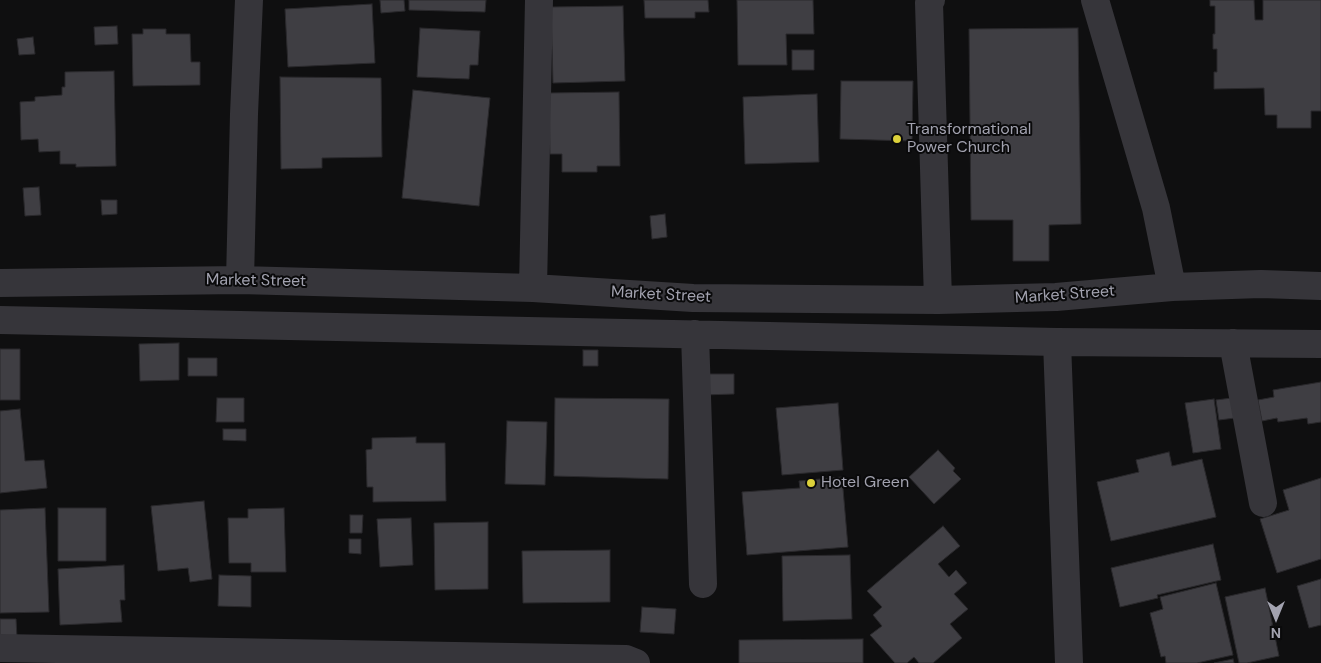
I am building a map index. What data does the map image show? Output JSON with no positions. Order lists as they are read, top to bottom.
{
  "streets": {
    "street": ["Market Street"]
  },
  "places": ["Transformational Power Church", "Hotel Green"],
  "north": "bottom"
}
